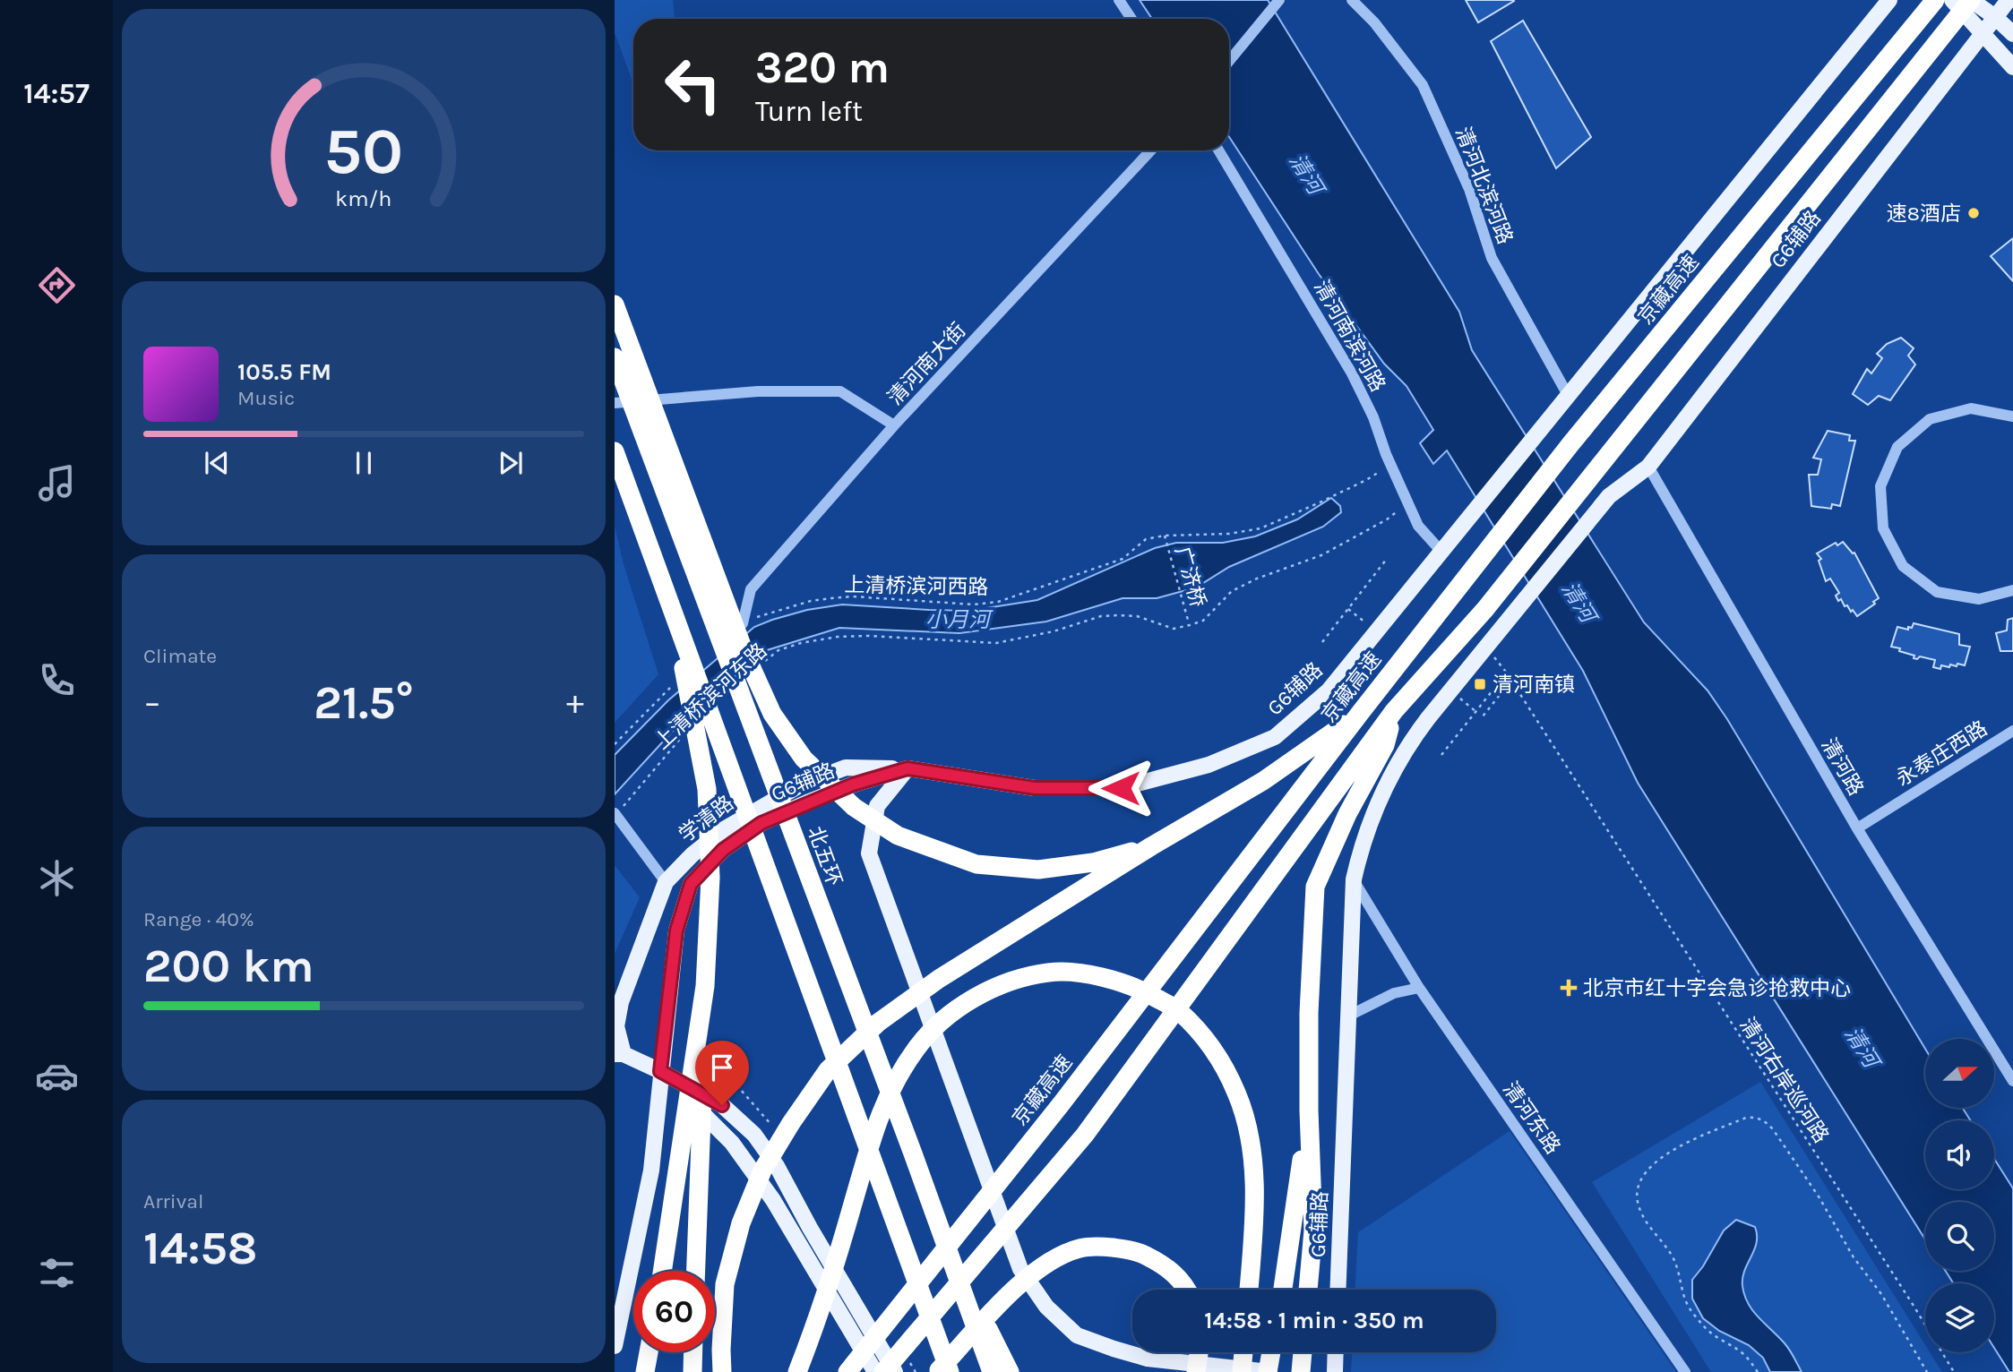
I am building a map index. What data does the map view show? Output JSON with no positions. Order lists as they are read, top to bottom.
{
  "streets": {
    "highway": ["京藏高速", "北五环"],
    "main road": ["G6辅路", "学清路"],
    "street": [
      "清河北滨河路",
      "清河南滨河路",
      "清河南大街",
      "永泰庄西路",
      "清河路",
      "清河东路"
    ],
    "path": [
      "广济桥",
      "上清桥滨河西路",
      "上清桥滨河东路",
      "清河右岸巡河路"
    ]
  },
  "crossings": [
    ["清河北滨河路", "G6辅路"],
    ["G6辅路", "清河南滨河路"],
    ["G6辅路", "清河路"],
    ["G6辅路", "学清路"],
    ["G6辅路", "清河右岸巡河路"],
    ["G6辅路", "清河东路"],
    ["清河南滨河路", "上清桥滨河西路"],
    ["清河南大街", "上清桥滨河西路"],
    ["广济桥", "上清桥滨河西路"],
    ["广济桥", "上清桥滨河东路"],
    ["永泰庄西路", "清河路"]
  ],
  "water": ["清河", "小月河"],
  "places": {
    "other": ["速8酒店"],
    "transit": ["清河南镇"],
    "health": ["北京市红十字会急诊抢救中心"]
  },
  "north": "right",
  "page": {
    "tabs": "14:57",
    "turn": ["320 m", "Turn left"],
    "song": ["105.5 FM", "Music"],
    "tile": [
      "Climate",
      ["Range · 40%", "200 km"],
      ["Arrival", "14:58"]
    ],
    "heat": ["−", "21.5°", "+"],
    "limit": "60",
    "trip": "14:58 · 1 min · 350 m",
    "gauge": ["50", "km/h"]
  }
}
